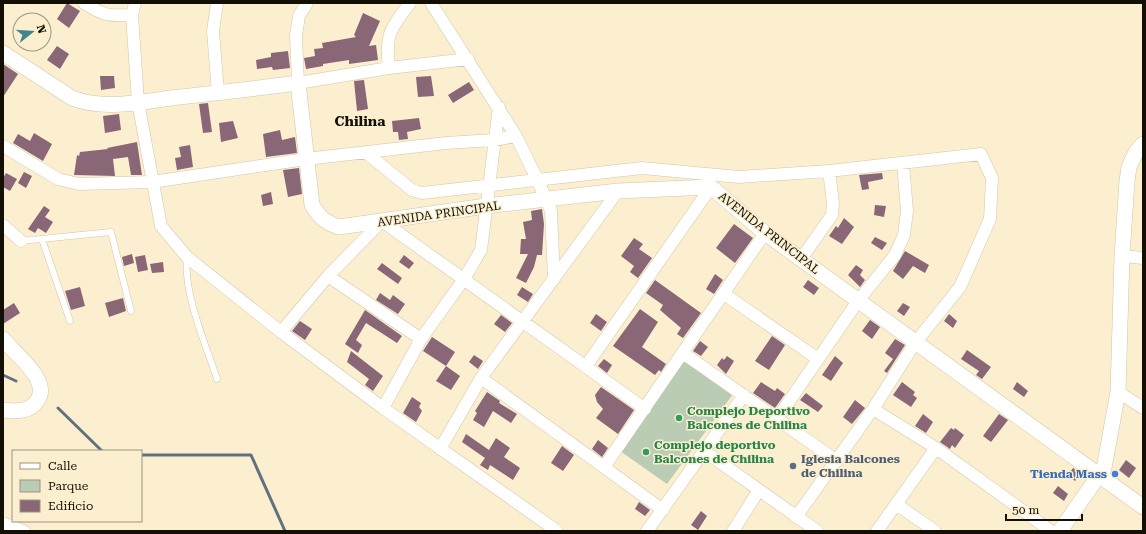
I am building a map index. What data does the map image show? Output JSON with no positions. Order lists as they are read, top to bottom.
{
  "streets": {
    "street": ["AVENIDA PRINCIPAL"]
  },
  "districts": ["Chilina"],
  "places": [
    "Complejo Deportivo Balcones de Chilina",
    "Complejo deportivo Balcones de Chilina",
    "Iglesia Balcones de Chilina",
    "Tienda Mass"
  ],
  "legend": ["Calle", "Parque", "Edificio"],
  "scale_bar": "50 m",
  "north": "right"
}
